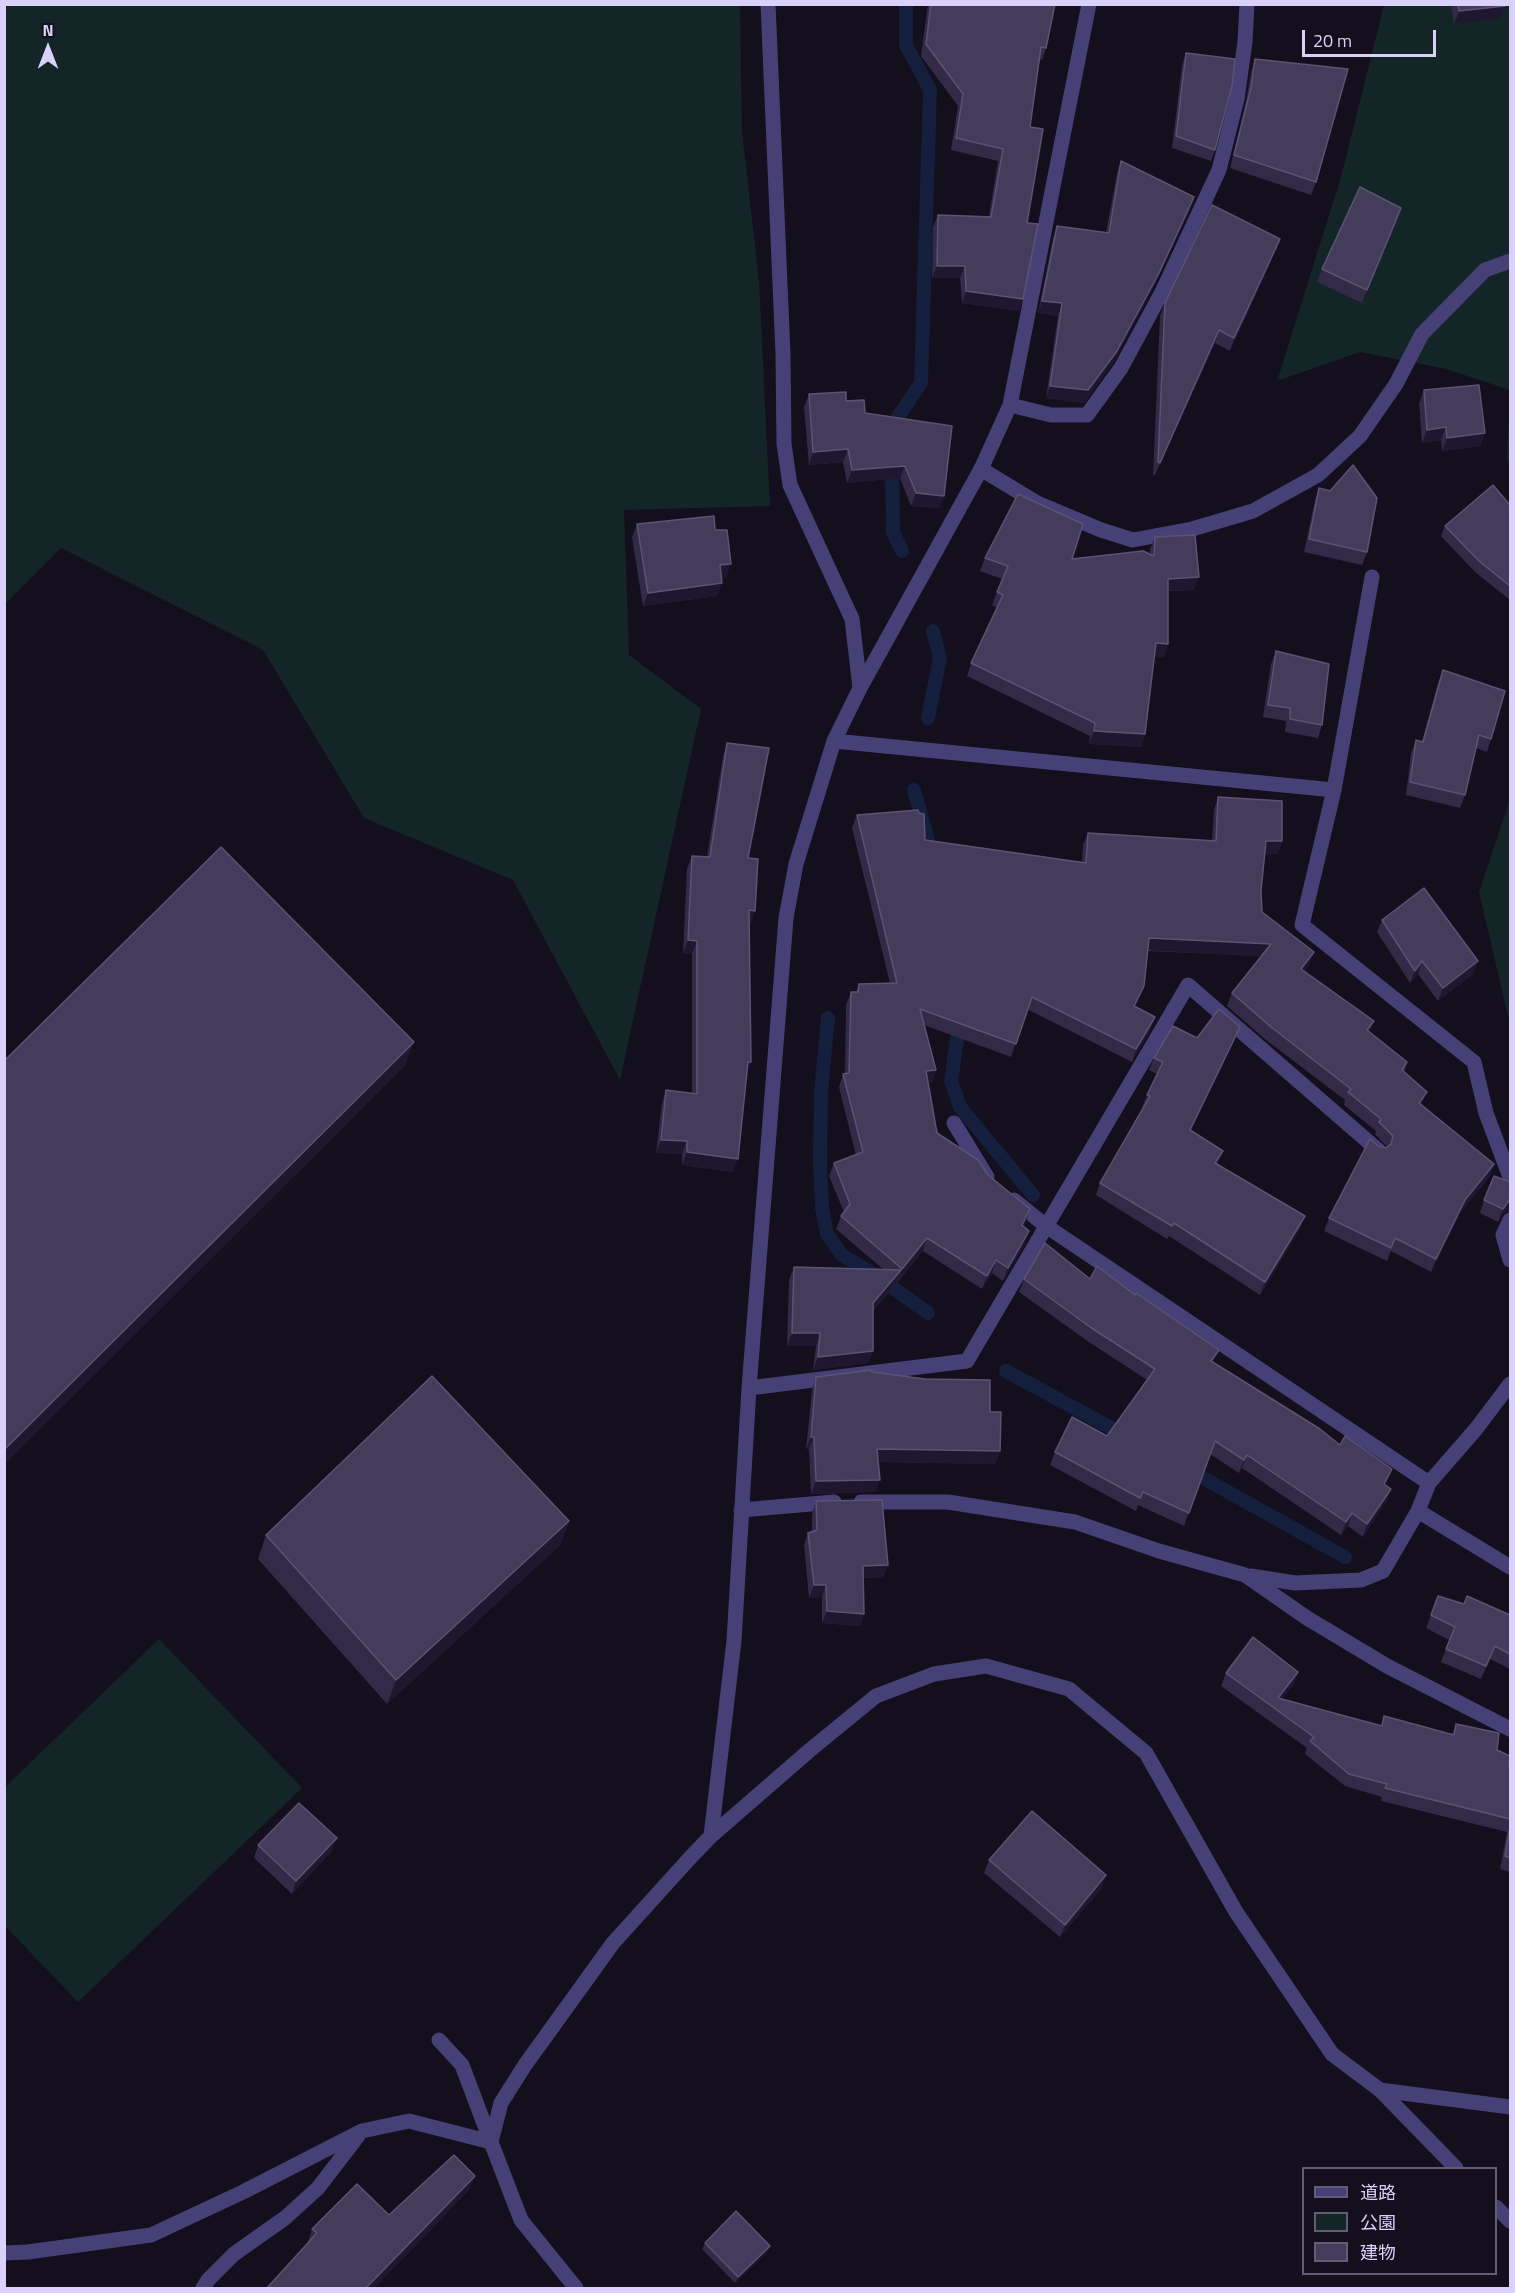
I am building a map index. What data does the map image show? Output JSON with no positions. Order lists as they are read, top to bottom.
{
  "legend": ["道路", "公園", "建物"],
  "scale_bar": "20 m",
  "north": "top"
}
